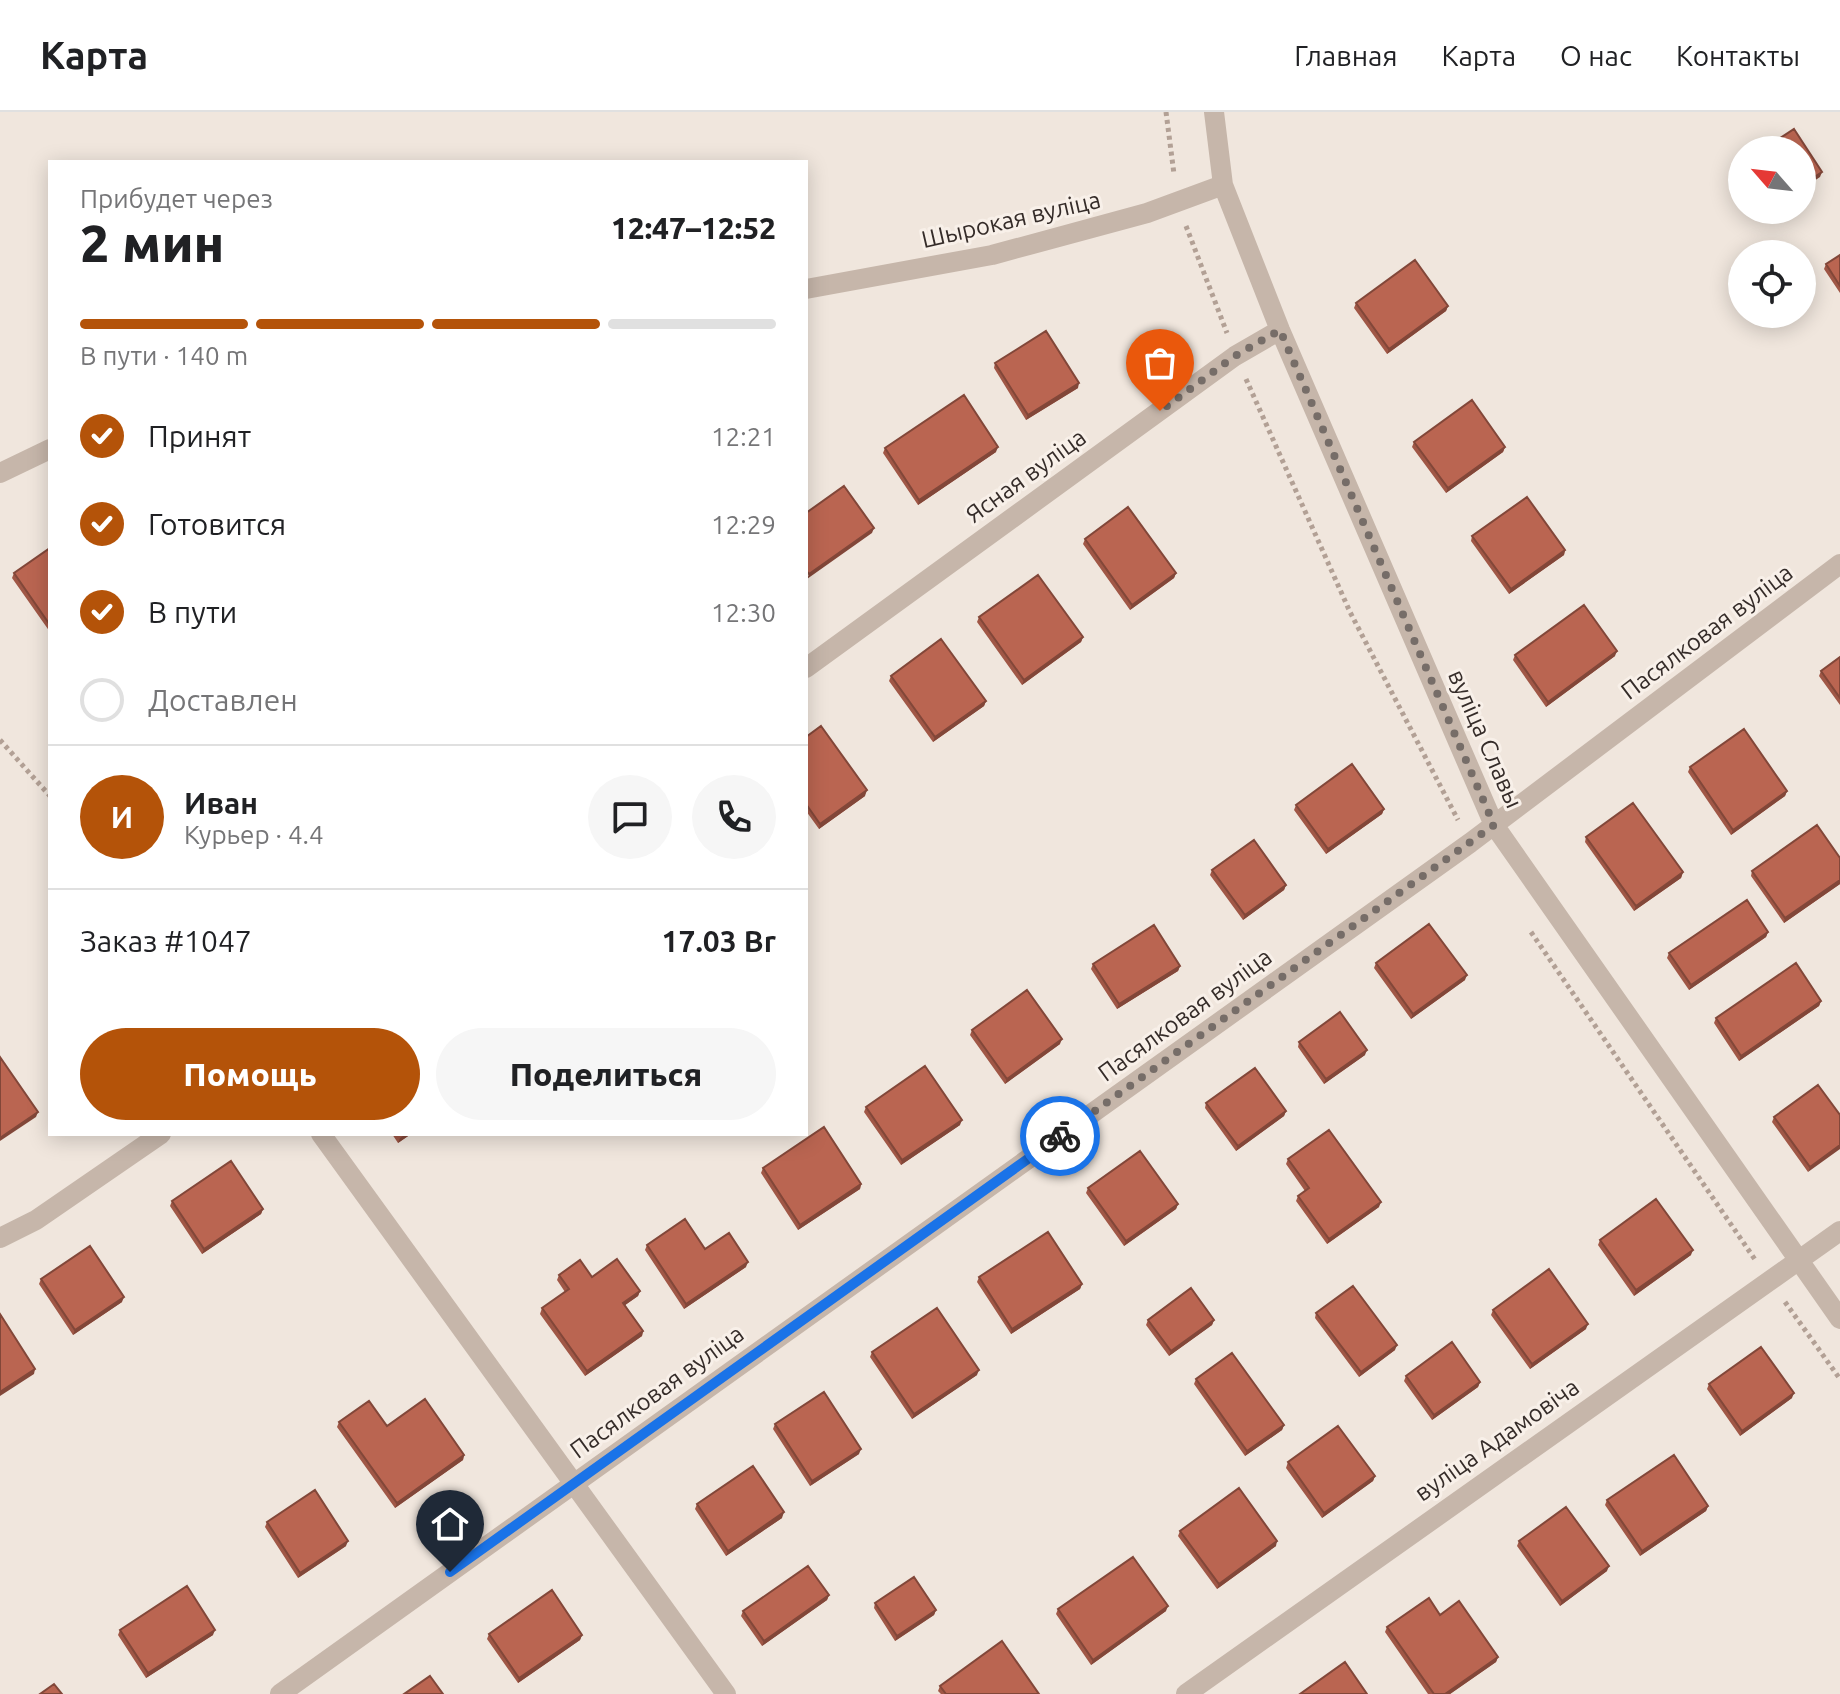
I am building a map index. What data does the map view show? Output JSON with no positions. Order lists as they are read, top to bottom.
{
  "streets": {
    "street": [
      "Шырокая вуліца",
      "Ясная вуліца",
      "Пасялковая вуліца",
      "вуліца Славы",
      "вуліца Адамовіча"
    ]
  },
  "crossings": [
    ["Шырокая вуліца", "вуліца Славы"],
    ["Ясная вуліца", "вуліца Славы"],
    ["Пасялковая вуліца", "вуліца Славы"],
    ["вуліца Славы", "вуліца Адамовіча"]
  ],
  "north": "top left",
  "page": {
    "header": "Карта",
    "nav": [
      "Главная",
      "Карта",
      "О нас",
      "Контакты"
    ],
    "heading": ["2 мин", "Прибудет через", "12:47–12:52"],
    "panel": [
      "Иван",
      "Курьер · 4.4",
      "Заказ #1047",
      "17.03 Br"
    ],
    "bar": "В пути · 140 m",
    "list": [
      ["Принят", "12:21"],
      ["Готовится", "12:29"],
      ["В пути", "12:30"],
      "Доставлен"
    ],
    "round": "И",
    "buttons": ["Помощь", "Поделиться"]
  }
}
